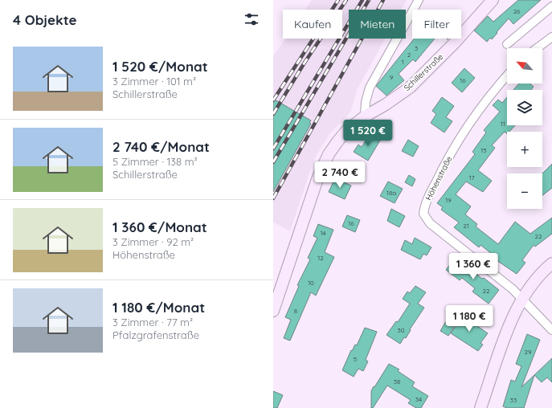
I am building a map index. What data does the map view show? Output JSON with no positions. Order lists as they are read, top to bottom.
{
  "streets": {
    "street": ["Schillerstraße", "Höhenstraße"]
  },
  "house_numbers": [
    "26",
    "3",
    "2",
    "1",
    "9",
    "16",
    "11",
    "15",
    "17",
    "18a",
    "19",
    "16",
    "21",
    "14",
    "22",
    "12",
    "10",
    "22",
    "8",
    "30",
    "29",
    "5",
    "38",
    "34",
    "33"
  ],
  "north": "top left",
  "page": {
    "heading": "4 Objekte",
    "chip": ["Kaufen", "Mieten", "Filter"],
    "list": [
      {
        "name": "1 520 €/Monat",
        "note": "3 Zimmer · 101 m² · Schillerstraße"
      },
      {
        "name": "2 740 €/Monat",
        "note": "5 Zimmer · 138 m² · Schillerstraße"
      },
      {
        "name": "1 360 €/Monat",
        "note": "3 Zimmer · 92 m² · Höhenstraße"
      },
      {
        "name": "1 180 €/Monat",
        "note": "3 Zimmer · 77 m² · Pfalzgrafenstraße"
      }
    ],
    "map_buttons": ["+", "−"],
    "price": [
      "1 520 €",
      "2 740 €",
      "1 360 €",
      "1 180 €"
    ]
  }
}
